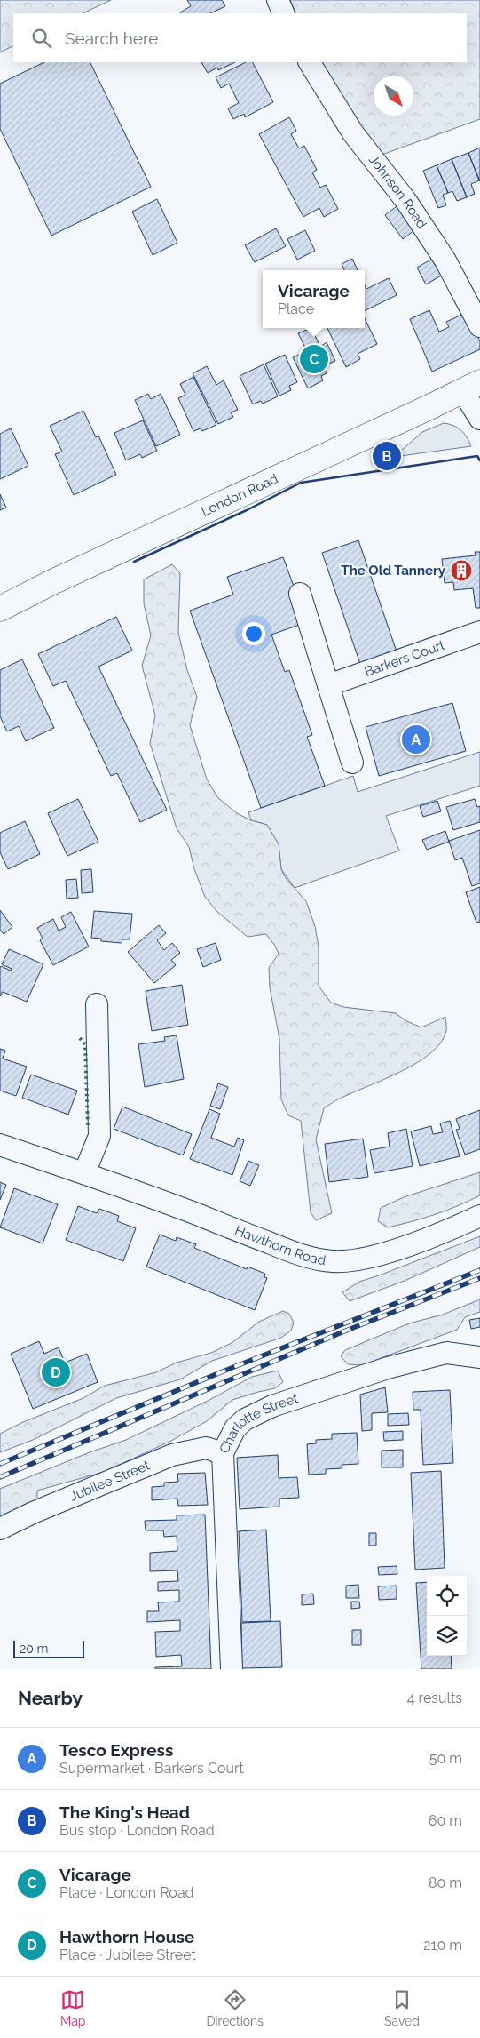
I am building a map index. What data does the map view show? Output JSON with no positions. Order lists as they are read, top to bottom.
{
  "streets": {
    "main road": ["London Road"],
    "street": [
      "Johnson Road",
      "Barkers Court",
      "Hawthorn Road",
      "Charlotte Street",
      "Jubilee Street"
    ]
  },
  "crossings": [
    ["Charlotte Street", "Jubilee Street"]
  ],
  "places": {
    "building": ["The Old Tannery"]
  },
  "scale_bar": "20 m",
  "north": "bottom right",
  "page": {
    "search": "Search here",
    "popup": ["Vicarage", "Place"],
    "pins": [
      "C",
      "B",
      "A",
      "D"
    ],
    "scale": "20 m",
    "heading": ["Nearby", "4 results"],
    "list": [
      {
        "mark": "A",
        "name": "Tesco Express",
        "note": "Supermarket · Barkers Court",
        "value": "50 m"
      },
      {
        "mark": "B",
        "name": "The King's Head",
        "note": "Bus stop · London Road",
        "value": "60 m"
      },
      {
        "mark": "C",
        "name": "Vicarage",
        "note": "Place · London Road",
        "value": "80 m"
      },
      {
        "mark": "D",
        "name": "Hawthorn House",
        "note": "Place · Jubilee Street",
        "value": "210 m"
      }
    ],
    "nav": ["Map", "Directions", "Saved"]
  }
}
